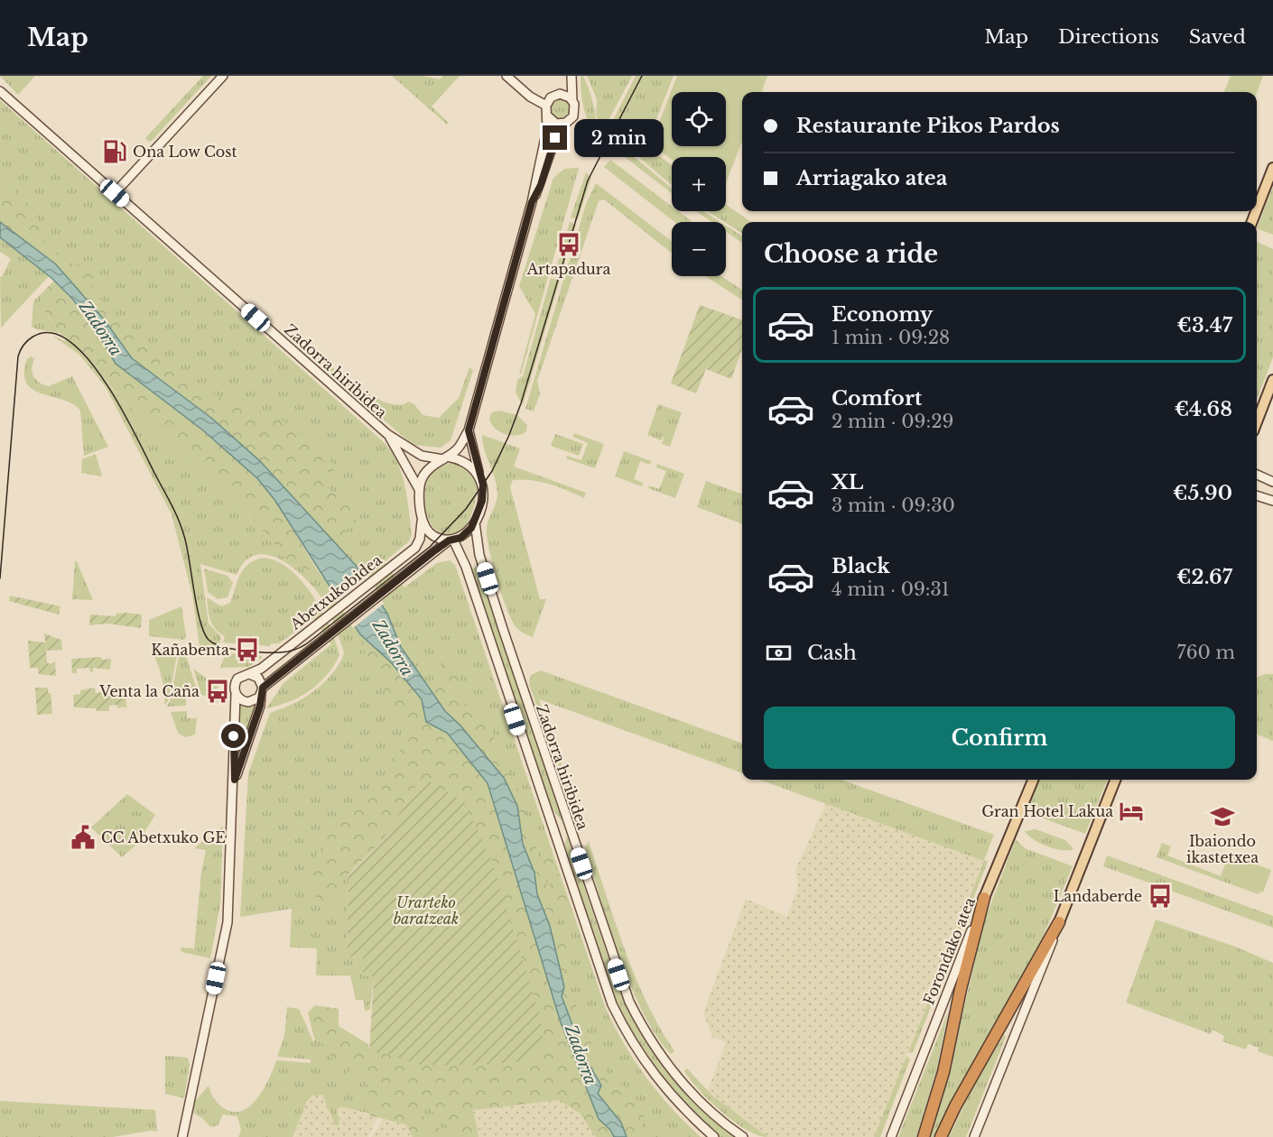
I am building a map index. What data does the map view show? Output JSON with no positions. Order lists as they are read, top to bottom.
{
  "streets": {
    "main road": ["Zadorra hiribidea", "Abetxukobidea", "Forondako atea"]
  },
  "crossings": [
    ["Zadorra hiribidea", "Abetxukobidea"]
  ],
  "water": ["Zadorra"],
  "parks": ["Urarteko baratzeak"],
  "places": {
    "fuel station": ["Ona Low Cost"],
    "bus stop": [
      "Artapadura",
      "Kañabenta",
      "Venta la Caña",
      "Landaberde"
    ],
    "hotel": ["Gran Hotel Lakua"],
    "school or university": ["Ibaiondo ikastetxea"],
    "public building": ["CC Abetxuko GE"]
  },
  "page": {
    "header": "Map",
    "nav": ["Map", "Directions", "Saved"],
    "map_buttons": ["+", "−"],
    "banner": ["Restaurante Pikos Pardos", "Arriagako atea"],
    "bubble": "2 min",
    "heading": "Choose a ride",
    "list": [
      {
        "name": "Economy",
        "note": "1 min · 09:28",
        "value": "€3.47"
      },
      {
        "name": "Comfort",
        "note": "2 min · 09:29",
        "value": "€4.68"
      },
      {
        "name": "XL",
        "note": "3 min · 09:30",
        "value": "€5.90"
      },
      {
        "name": "Black",
        "note": "4 min · 09:31",
        "value": "€2.67"
      }
    ],
    "pay": ["Cash", "760 m"],
    "buttons": "Confirm"
  }
}
